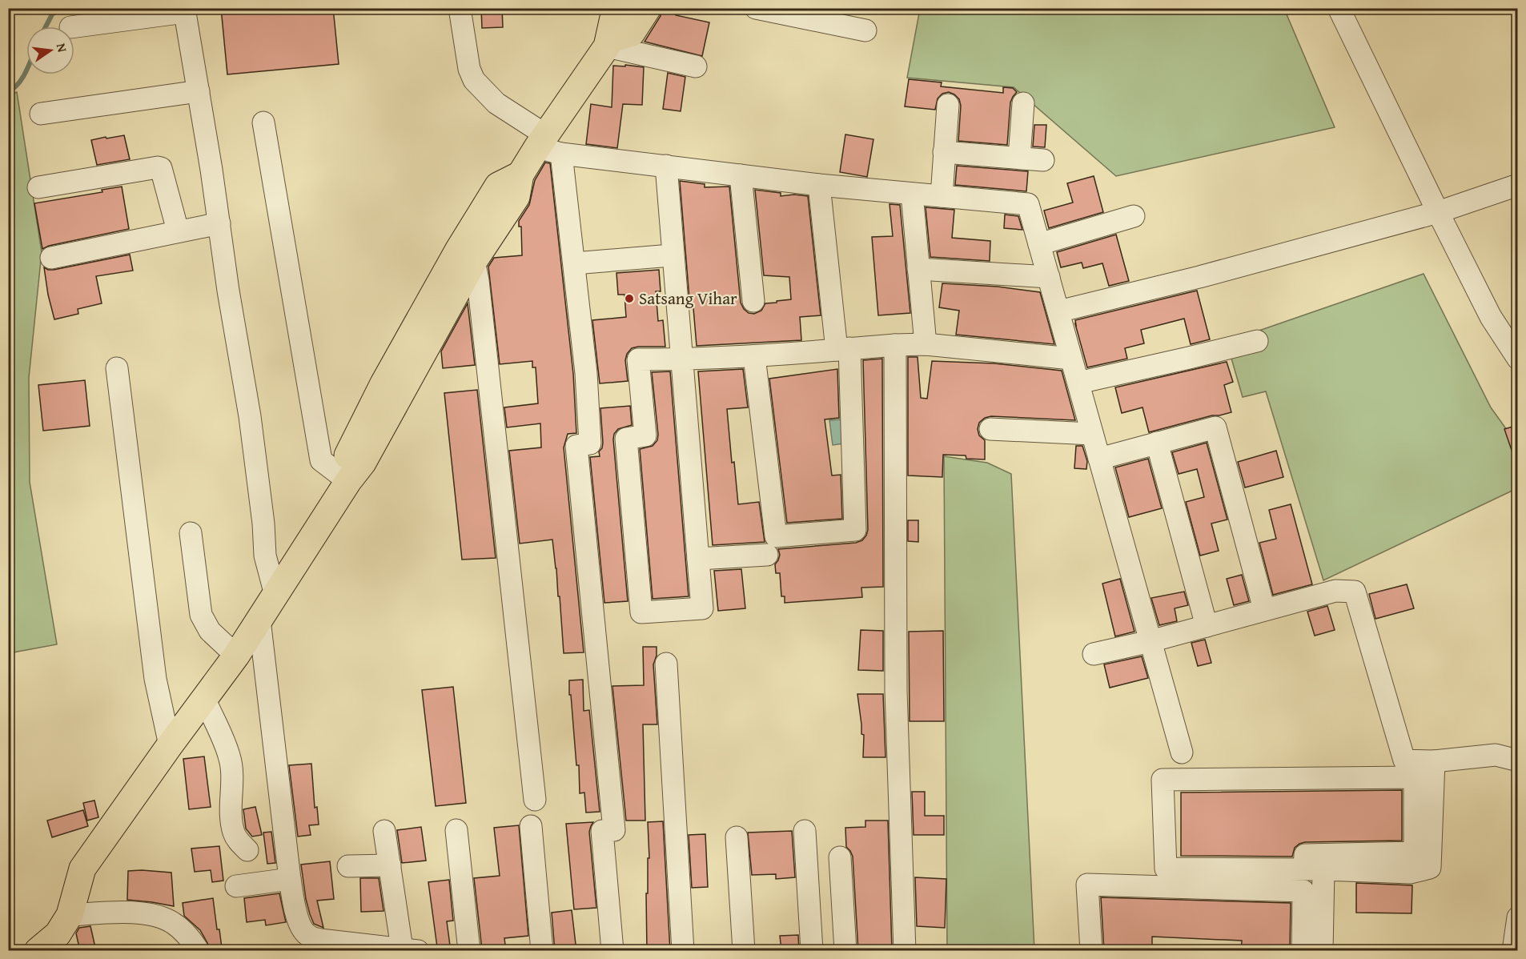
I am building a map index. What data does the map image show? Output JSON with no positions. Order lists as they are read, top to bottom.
{
  "places": ["Satsang Vihar"],
  "north": "right"
}
